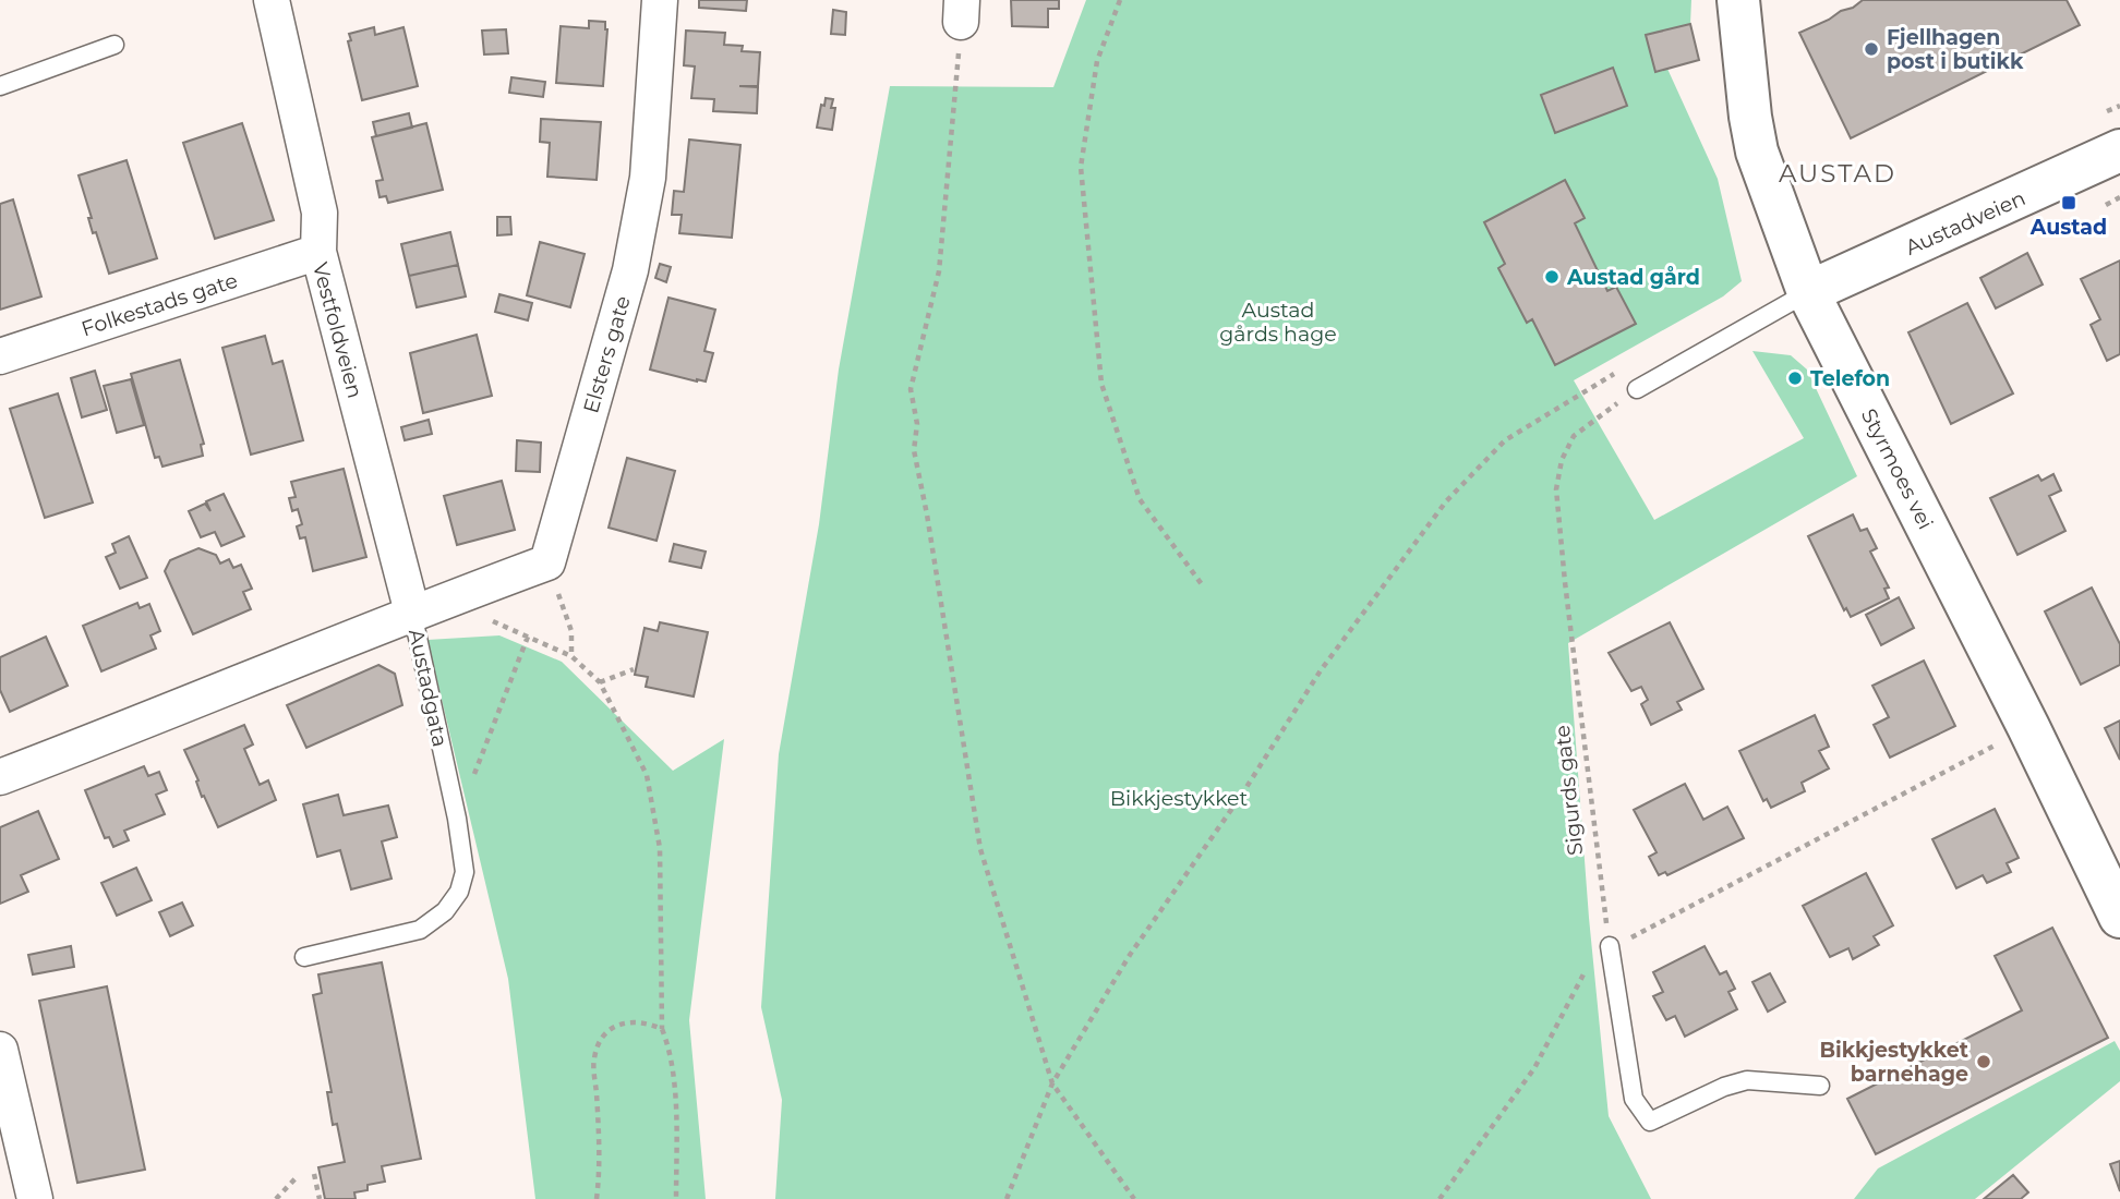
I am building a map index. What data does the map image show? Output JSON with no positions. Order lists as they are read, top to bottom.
{
  "streets": {
    "main road": ["Austadveien", "Styrmoes vei"],
    "street": [
      "Folkestads gate",
      "Vestfoldveien",
      "Elsters gate",
      "Austadgata"
    ],
    "path": ["Sigurds gate"]
  },
  "crossings": [
    ["Austadveien", "Styrmoes vei"],
    ["Folkestads gate", "Vestfoldveien"],
    ["Vestfoldveien", "Austadgata"]
  ],
  "districts": ["AUSTAD"],
  "parks": ["Austad gårds hage", "Bikkjestykket"],
  "places": {
    "other": [
      "Fjellhagen post i butikk",
      "Austad gård",
      "Telefon",
      "Bikkjestykket barnehage"
    ],
    "transit": ["Austad"]
  }
}
